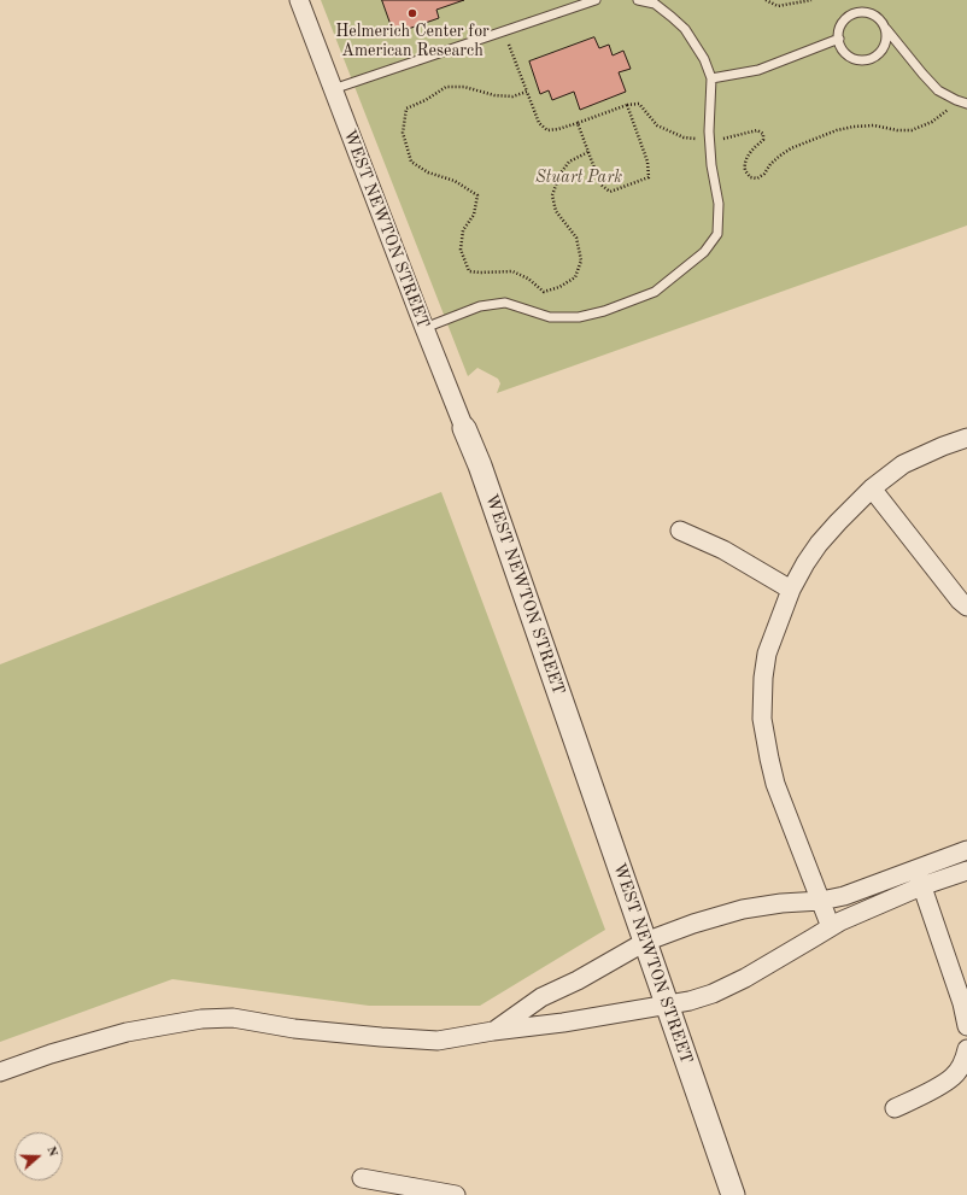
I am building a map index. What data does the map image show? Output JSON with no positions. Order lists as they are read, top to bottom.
{
  "streets": {
    "street": ["WEST NEWTON STREET"]
  },
  "parks": ["Stuart Park"],
  "places": ["Helmerich Center for American Research"],
  "north": "right"
}
